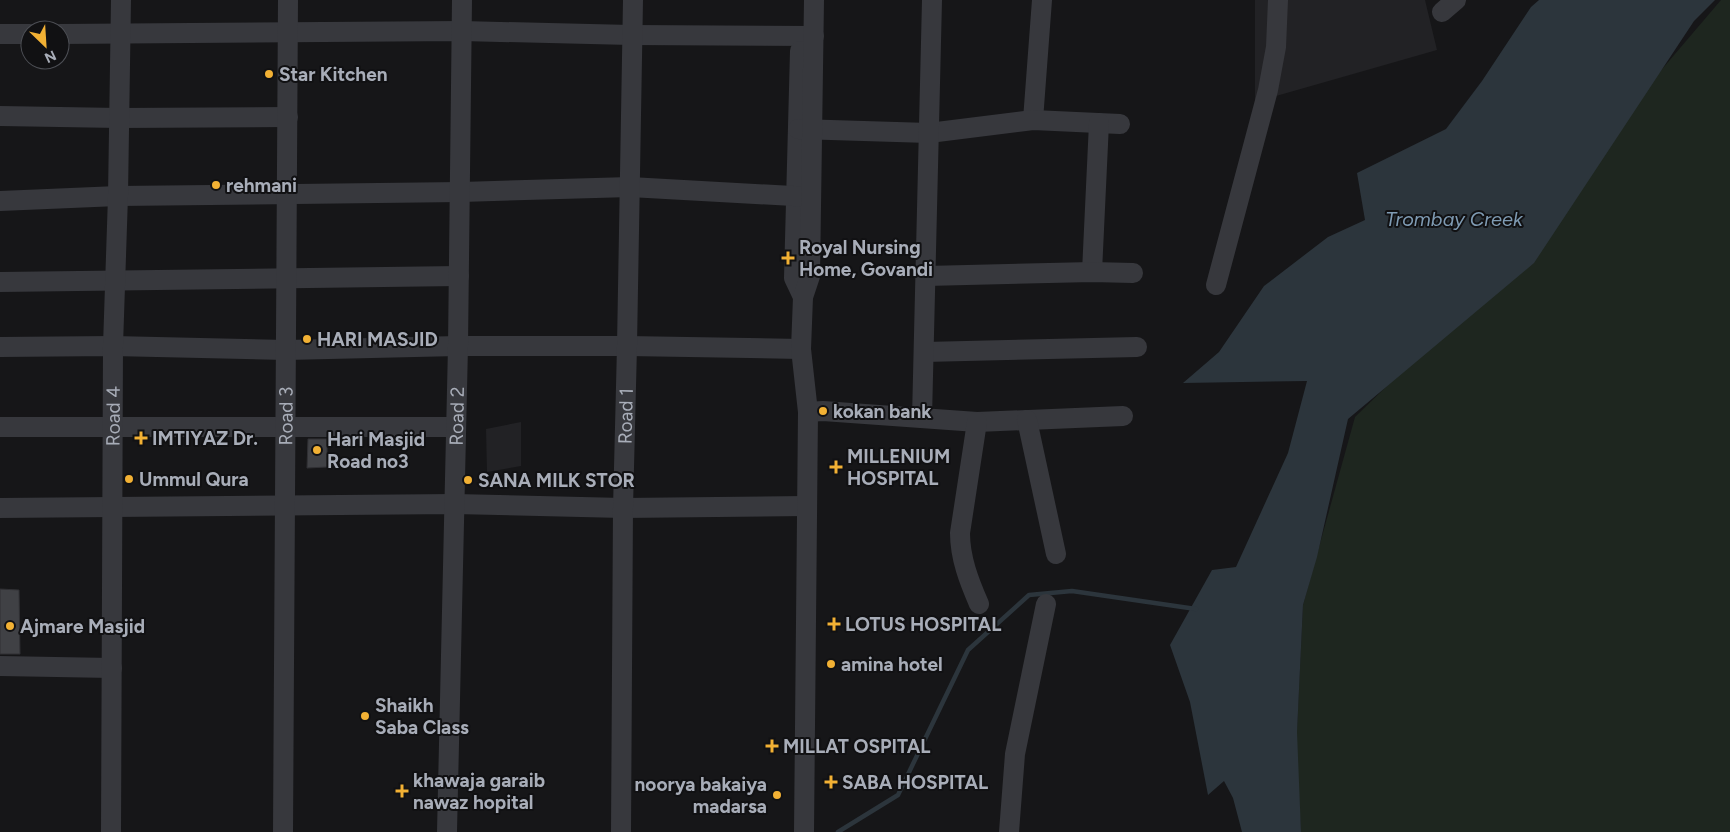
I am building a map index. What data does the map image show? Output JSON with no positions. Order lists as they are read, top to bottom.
{
  "streets": {
    "street": [
      "Road 4",
      "Road 3",
      "Road 2",
      "Road 1"
    ]
  },
  "water": ["Trombay Creek"],
  "places": {
    "other": [
      "Star Kitchen",
      "rehmani",
      "HARI MASJID",
      "kokan bank",
      "Hari Masjid Road no3",
      "Ummul Qura",
      "SANA MILK STOR",
      "Ajmare Masjid",
      "amina hotel",
      "Shaikh Saba Class",
      "noorya bakaiya madarsa"
    ],
    "health": [
      "Royal Nursing Home, Govandi",
      "IMTIYAZ Dr.",
      "MILLENIUM HOSPITAL",
      "LOTUS HOSPITAL",
      "MILLAT OSPITAL",
      "SABA HOSPITAL",
      "khawaja garaib nawaz hopital"
    ]
  },
  "north": "bottom right"
}
